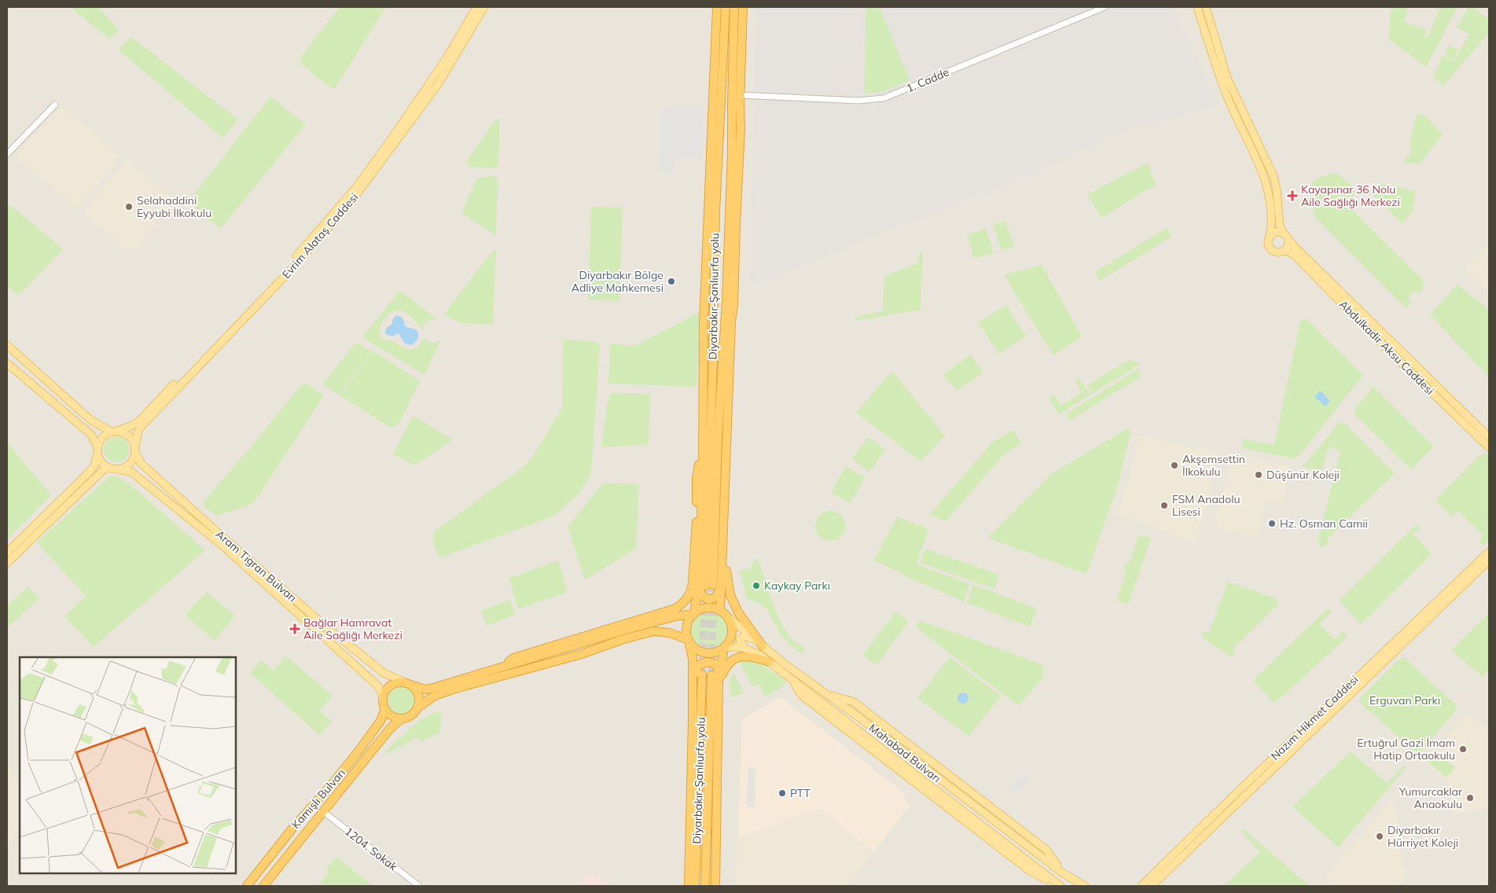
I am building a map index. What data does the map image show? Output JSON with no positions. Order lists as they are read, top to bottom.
{
  "streets": {
    "highway": ["Diyarbakır-Şanlıurfa yolu", "Kamışlı Bulvarı"],
    "main road": [
      "Evrim Alataş Caddesi",
      "Abdulkadir Aksu Caddesi",
      "Aram Tigran Bulvarı",
      "Nazım Hikmet Caddesi"
    ],
    "street": ["1. Cadde", "1204. Sokak"]
  },
  "crossings": [
    ["Evrim Alataş Caddesi", "Aram Tigran Bulvarı"],
    ["Aram Tigran Bulvarı", "Kamışlı Bulvarı"],
    ["Kamışlı Bulvarı", "1204. Sokak"]
  ],
  "parks": ["Erguvan Parkı"],
  "places": {
    "health": ["Kayapınar 36 Nolu Aile Sağlığı Merkezi", "Bağlar Hamravat Aile Sağlığı Merkezi"],
    "other": [
      "Selahaddini Eyyubi İlkokulu",
      "Diyarbakır Bölge Adliye Mahkemesi",
      "Akşemsettin İlkokulu",
      "Düşünür Koleji",
      "FSM Anadolu Lisesi",
      "Hz. Osman Camii",
      "Kaykay Parkı",
      "Ertuğrul Gazi İmam Hatip Ortaokulu",
      "PTT",
      "Yumurcaklar Anaokulu",
      "Diyarbakır Hürriyet Koleji"
    ]
  }
}
